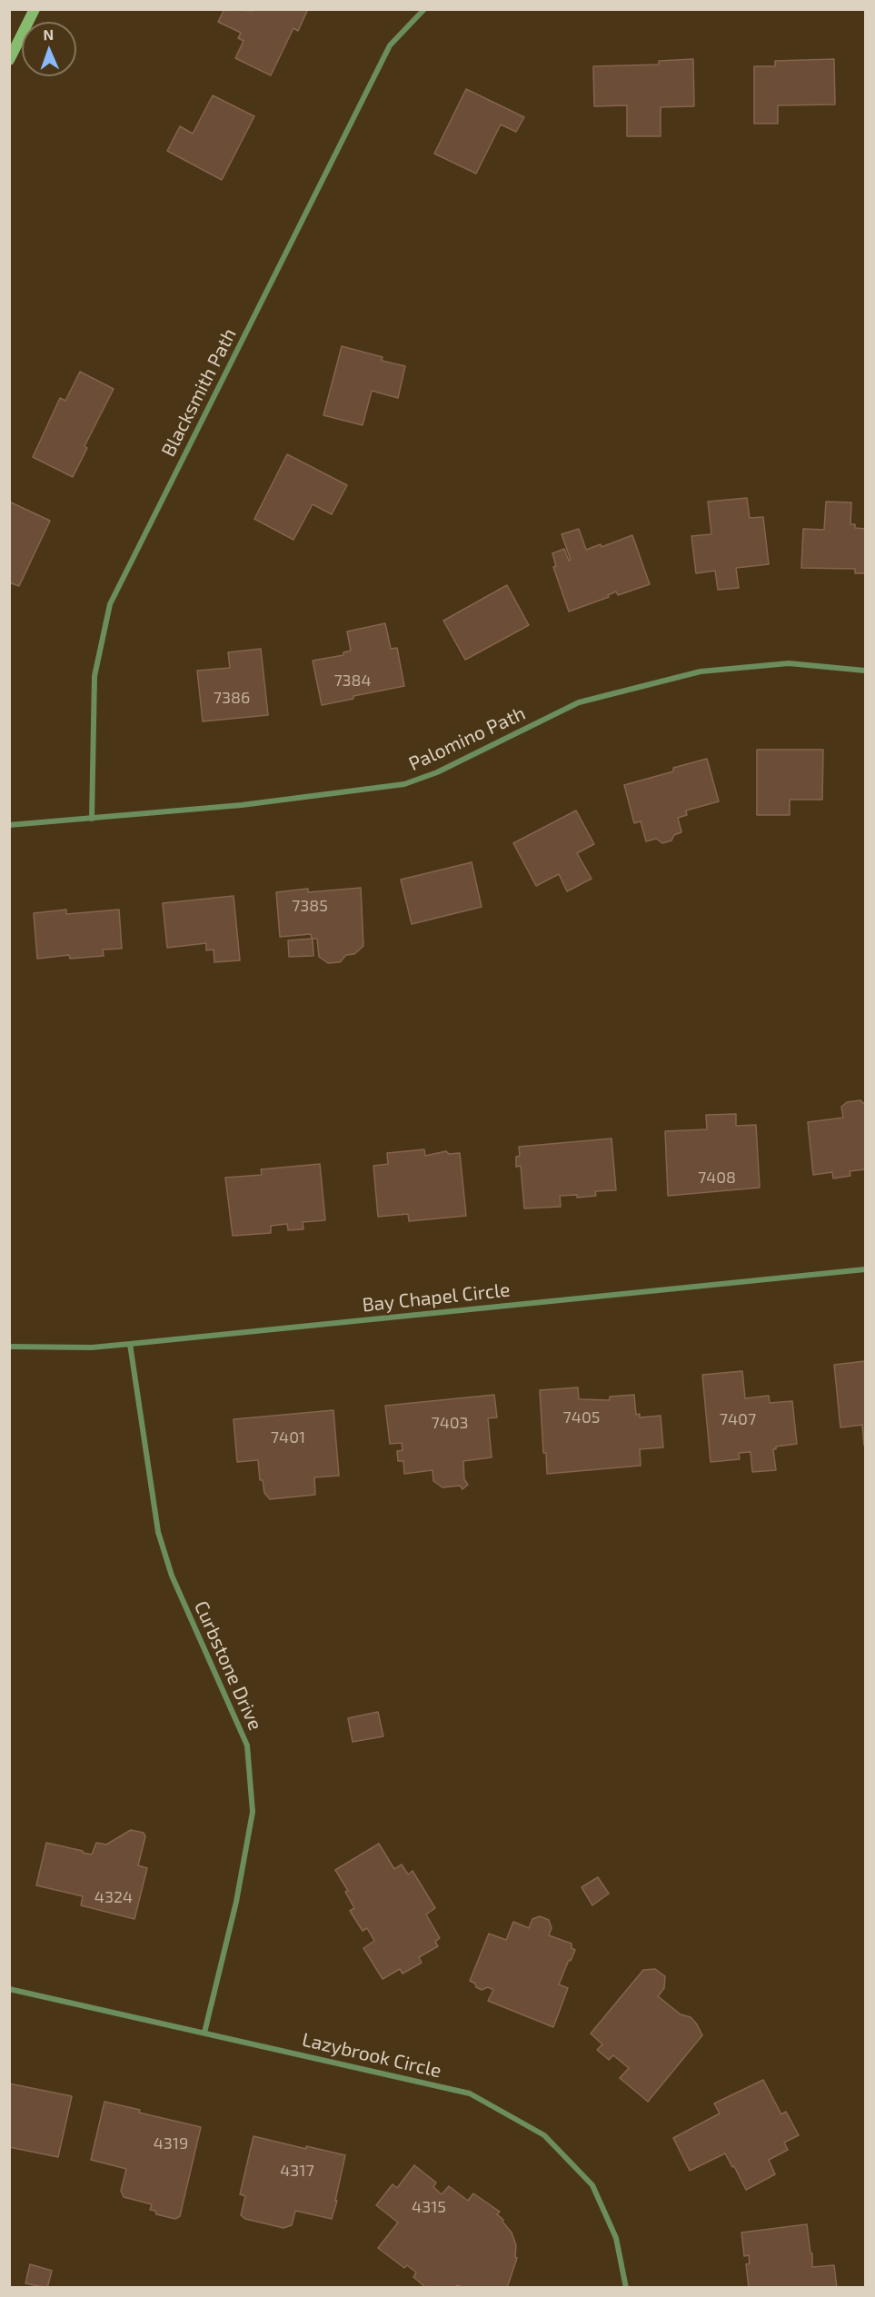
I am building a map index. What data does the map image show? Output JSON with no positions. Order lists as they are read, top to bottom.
{
  "streets": {
    "street": [
      "Blacksmith Path",
      "Palomino Path",
      "Bay Chapel Circle",
      "Curbstone Drive",
      "Lazybrook Circle"
    ]
  },
  "crossings": [
    ["Blacksmith Path", "Palomino Path"],
    ["Bay Chapel Circle", "Curbstone Drive"],
    ["Curbstone Drive", "Lazybrook Circle"]
  ],
  "house_numbers": [
    "7384",
    "7386",
    "7385",
    "7408",
    "7405",
    "7407",
    "7403",
    "7401",
    "4324",
    "4319",
    "4317",
    "4315"
  ],
  "north": "top"
}
